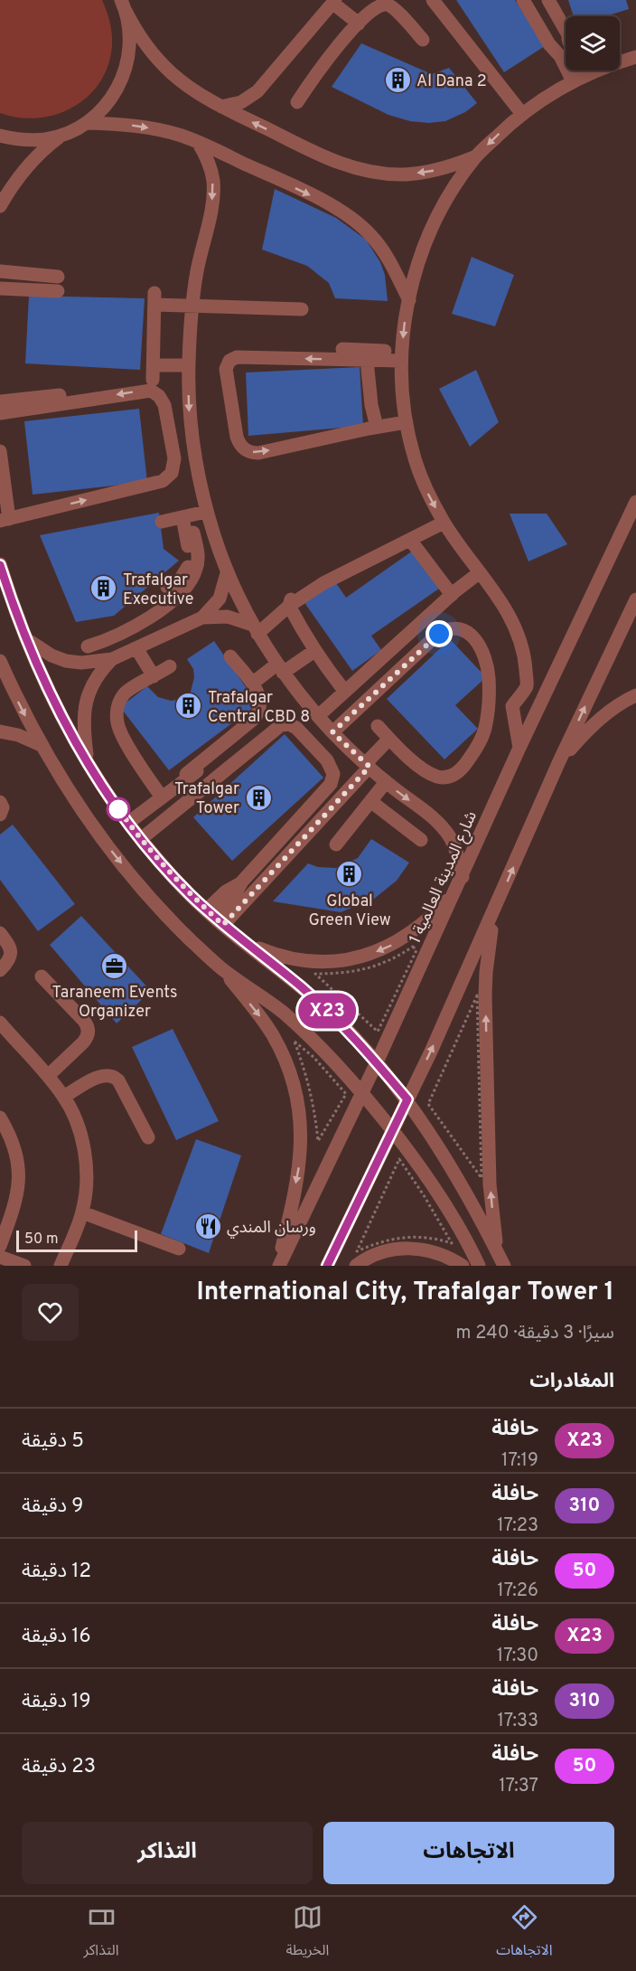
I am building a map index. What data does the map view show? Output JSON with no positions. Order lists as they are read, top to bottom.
{
  "streets": {
    "street": ["شارع المدينة العالمية 1"]
  },
  "places": {
    "building": [
      "Al Dana 2",
      "Trafalgar Executive",
      "Trafalgar Central CBD 8",
      "Trafalgar Tower",
      "Global Green View"
    ],
    "office": ["Taraneem Events Organizer"],
    "restaurant": ["ورسان المندي"]
  },
  "lines": ["bus line X23"],
  "scale_bar": "50 m",
  "page": {
    "on_map": "X23",
    "scale": "50 m",
    "heading": [
      ["International City, Trafalgar Tower 1", "سيرًا · 3 دقيقة · 240 m"],
      "المغادرات"
    ],
    "list": [
      {
        "mark": "X23",
        "name": "حافلة",
        "note": "17:19",
        "value": "5 دقيقة"
      },
      {
        "mark": "310",
        "name": "حافلة",
        "note": "17:23",
        "value": "9 دقيقة"
      },
      {
        "mark": "50",
        "name": "حافلة",
        "note": "17:26",
        "value": "12 دقيقة"
      },
      {
        "mark": "X23",
        "name": "حافلة",
        "note": "17:30",
        "value": "16 دقيقة"
      },
      {
        "mark": "310",
        "name": "حافلة",
        "note": "17:33",
        "value": "19 دقيقة"
      },
      {
        "mark": "50",
        "name": "حافلة",
        "note": "17:37",
        "value": "23 دقيقة"
      }
    ],
    "buttons": ["الاتجاهات", "التذاكر"],
    "tabs": ["الاتجاهات", "الخريطة", "التذاكر"]
  }
}
